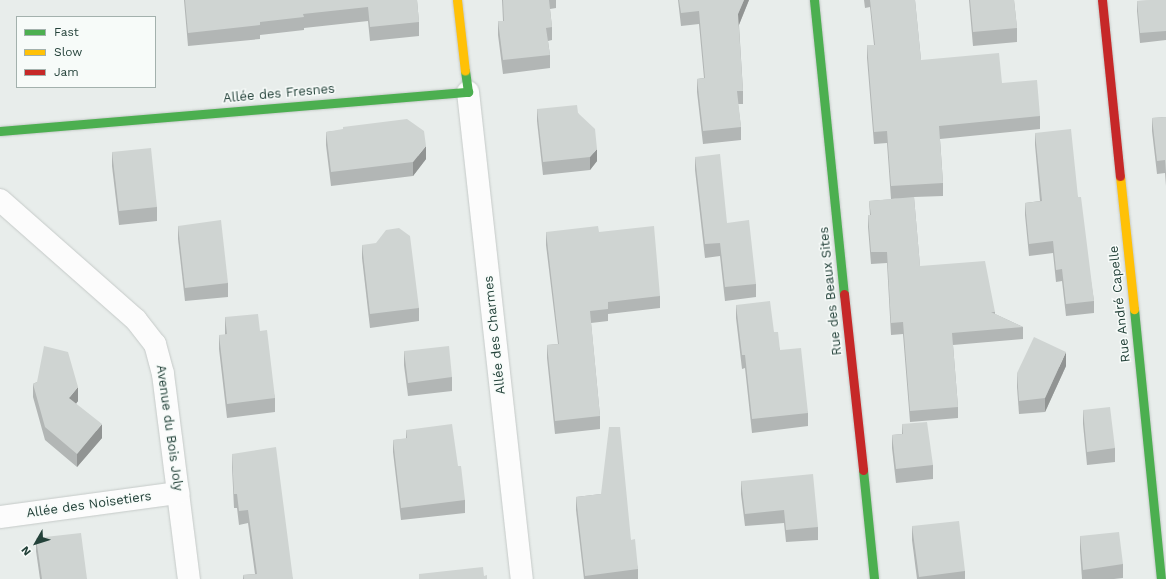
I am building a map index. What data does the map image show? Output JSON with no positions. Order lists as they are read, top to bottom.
{
  "streets": {
    "street": [
      "Allée des Fresnes",
      "Rue des Beaux Sites",
      "Rue André Capelle",
      "Allée des Charmes",
      "Avenue du Bois Joly",
      "Allée des Noisetiers"
    ]
  },
  "crossings": [
    ["Allée des Fresnes", "Allée des Charmes"],
    ["Avenue du Bois Joly", "Allée des Noisetiers"]
  ],
  "legend": ["Fast", "Slow", "Jam"],
  "north": "bottom left"
}
